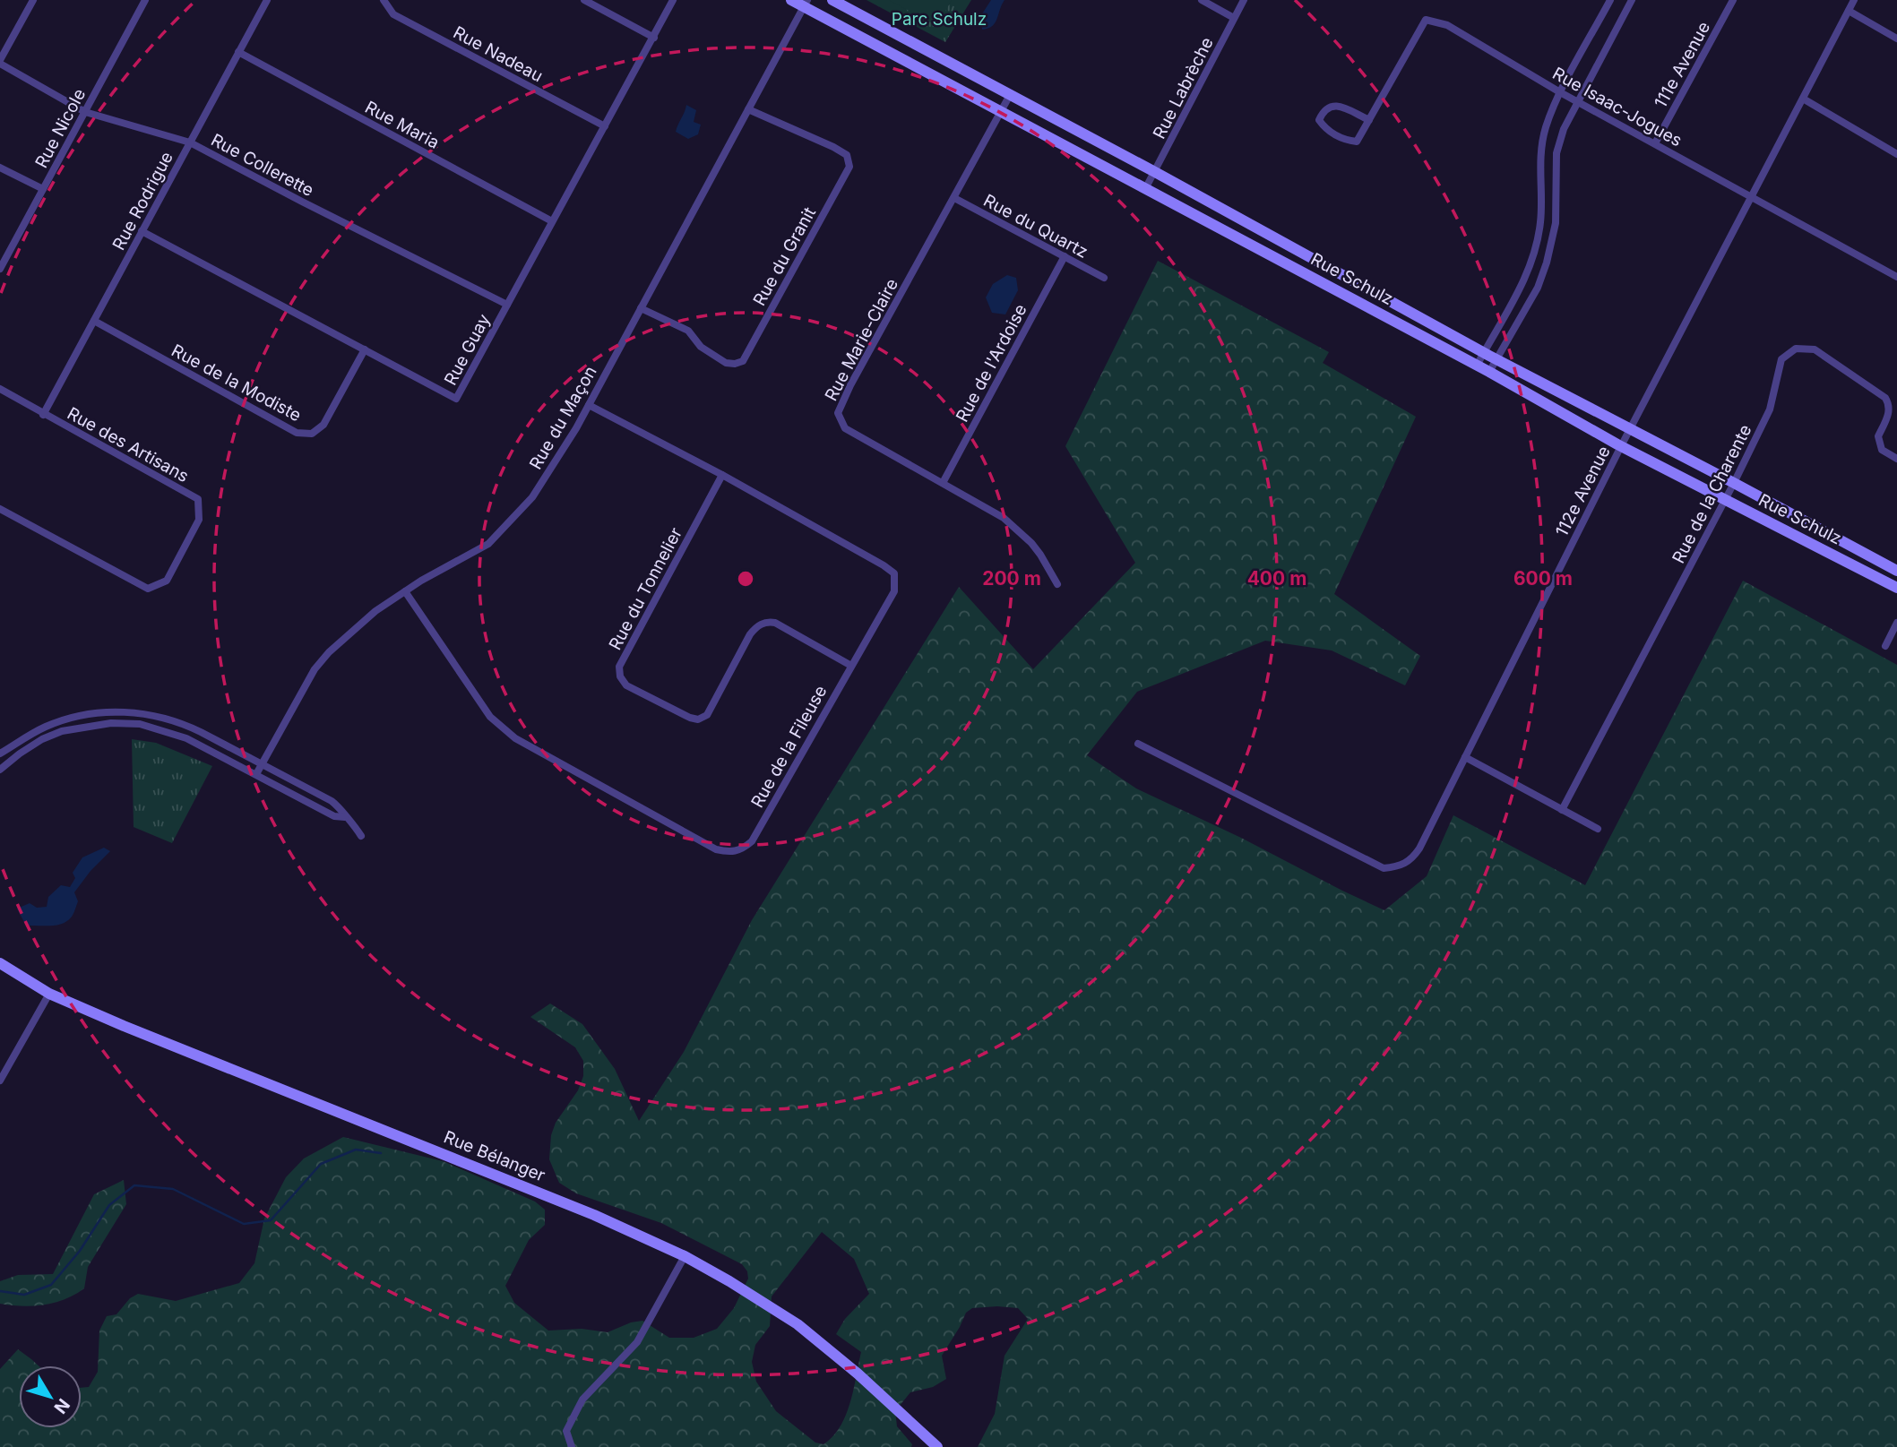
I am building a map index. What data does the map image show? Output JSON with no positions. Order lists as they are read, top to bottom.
{
  "streets": {
    "street": [
      "Rue Nadeau",
      "111e Avenue",
      "Rue Labrèche",
      "Rue Isaac-Jogues",
      "Rue Maria",
      "Rue Nicole",
      "Rue Collerette",
      "Rue Rodrigue",
      "Rue du Quartz",
      "Rue du Granit",
      "Rue Schulz",
      "Rue Marie-Claire",
      "Rue Guay",
      "Rue de l'Ardoise",
      "Rue de la Modiste",
      "Rue du Maçon",
      "Rue des Artisans",
      "112e Avenue",
      "Rue de la Charente",
      "Rue du Tonnelier",
      "Rue de la Fileuse",
      "Rue Bélanger"
    ]
  },
  "crossings": [
    ["Rue Nadeau", "Rue Guay"],
    ["111e Avenue", "Rue Isaac-Jogues"],
    ["Rue Labrèche", "Rue Schulz"],
    ["Rue Isaac-Jogues", "112e Avenue"],
    ["Rue Maria", "Rue Rodrigue"],
    ["Rue Maria", "Rue Guay"],
    ["Rue Nicole", "Rue Collerette"],
    ["Rue Collerette", "Rue Rodrigue"],
    ["Rue Collerette", "Rue Guay"],
    ["Rue Rodrigue", "Rue Guay"],
    ["Rue Rodrigue", "Rue de la Modiste"],
    ["Rue Rodrigue", "Rue des Artisans"],
    ["Rue du Quartz", "Rue Marie-Claire"],
    ["Rue du Quartz", "Rue de l'Ardoise"],
    ["Rue du Granit", "Rue du Maçon"],
    ["Rue Schulz", "Rue Marie-Claire"],
    ["Rue Schulz", "Rue du Maçon"],
    ["Rue Schulz", "112e Avenue"],
    ["Rue Schulz", "Rue de la Charente"],
    ["Rue Marie-Claire", "Rue de l'Ardoise"],
    ["Rue Guay", "Rue de la Modiste"],
    ["Rue du Maçon", "Rue de la Fileuse"],
    ["Rue du Tonnelier", "Rue de la Fileuse"]
  ],
  "parks": ["Parc Schulz"],
  "north": "bottom right",
  "rings": ["200 m", "400 m", "600 m"]
}
